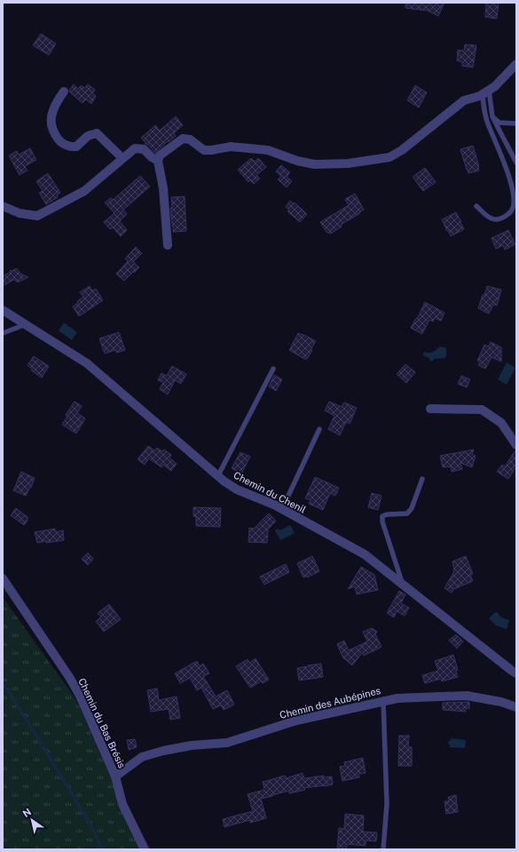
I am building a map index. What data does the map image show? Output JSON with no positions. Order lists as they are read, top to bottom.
{
  "streets": {
    "street": ["Chemin du Chenil", "Chemin des Aubépines", "Chemin du Bas Brésis"]
  },
  "crossings": [
    ["Chemin des Aubépines", "Chemin du Bas Brésis"]
  ],
  "north": "top left"
}
